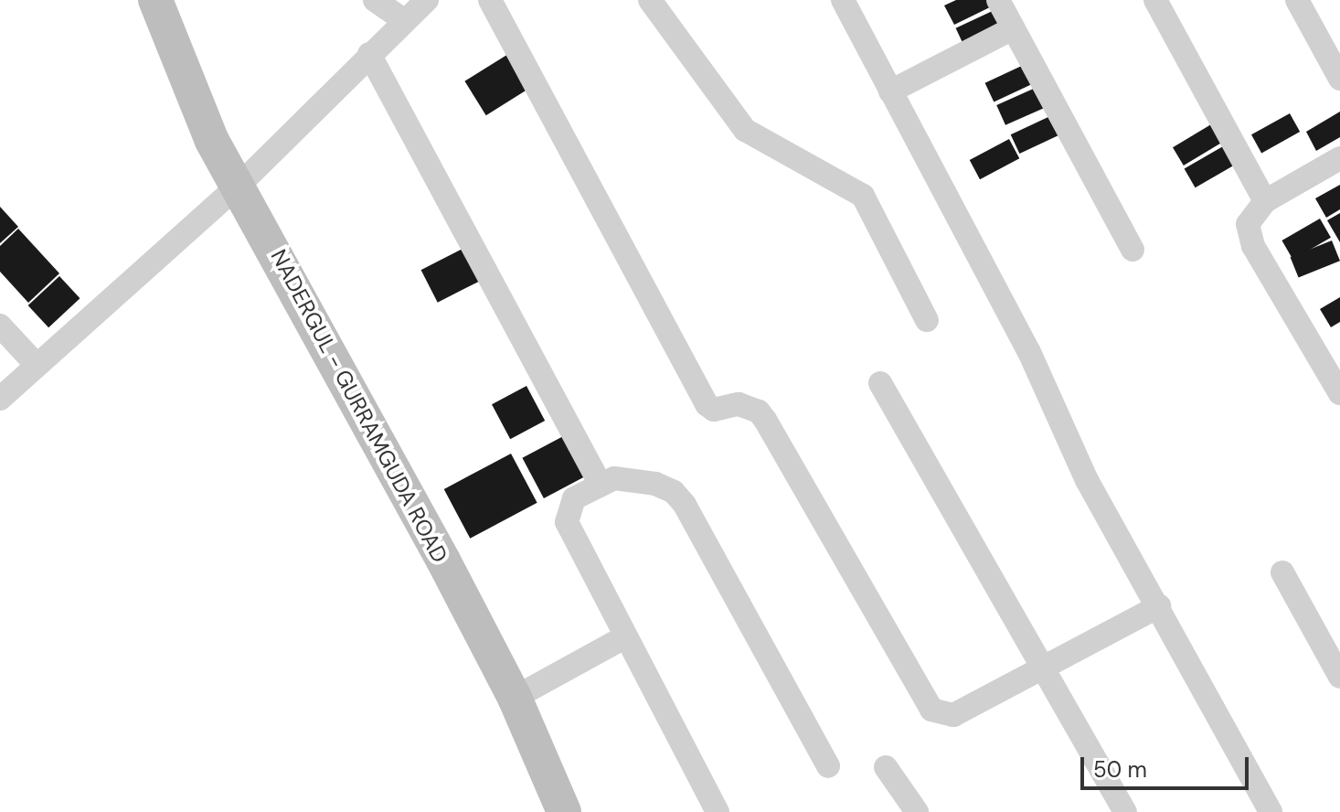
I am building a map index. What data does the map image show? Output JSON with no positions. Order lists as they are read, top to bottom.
{
  "streets": {
    "main road": ["NADERGUL - GURRAMGUDA ROAD"]
  },
  "scale_bar": "50 m"
}
